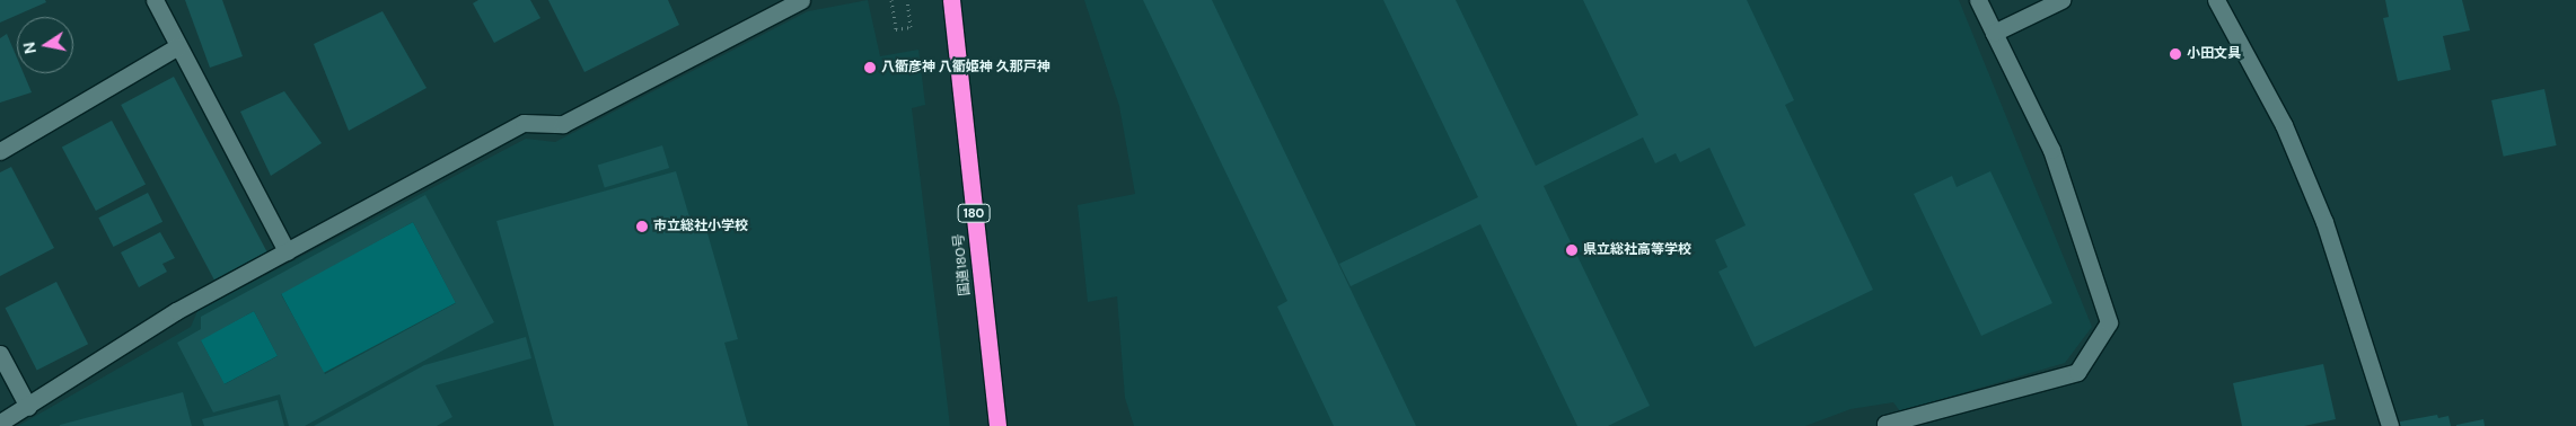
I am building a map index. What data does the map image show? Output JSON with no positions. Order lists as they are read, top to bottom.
{
  "streets": {
    "highway": ["180", "国道180号"]
  },
  "places": [
    "小田文具",
    "八衢彦神 八衢姫神 久那戸神",
    "市立総社小学校",
    "県立総社高等学校"
  ],
  "north": "left"
}
